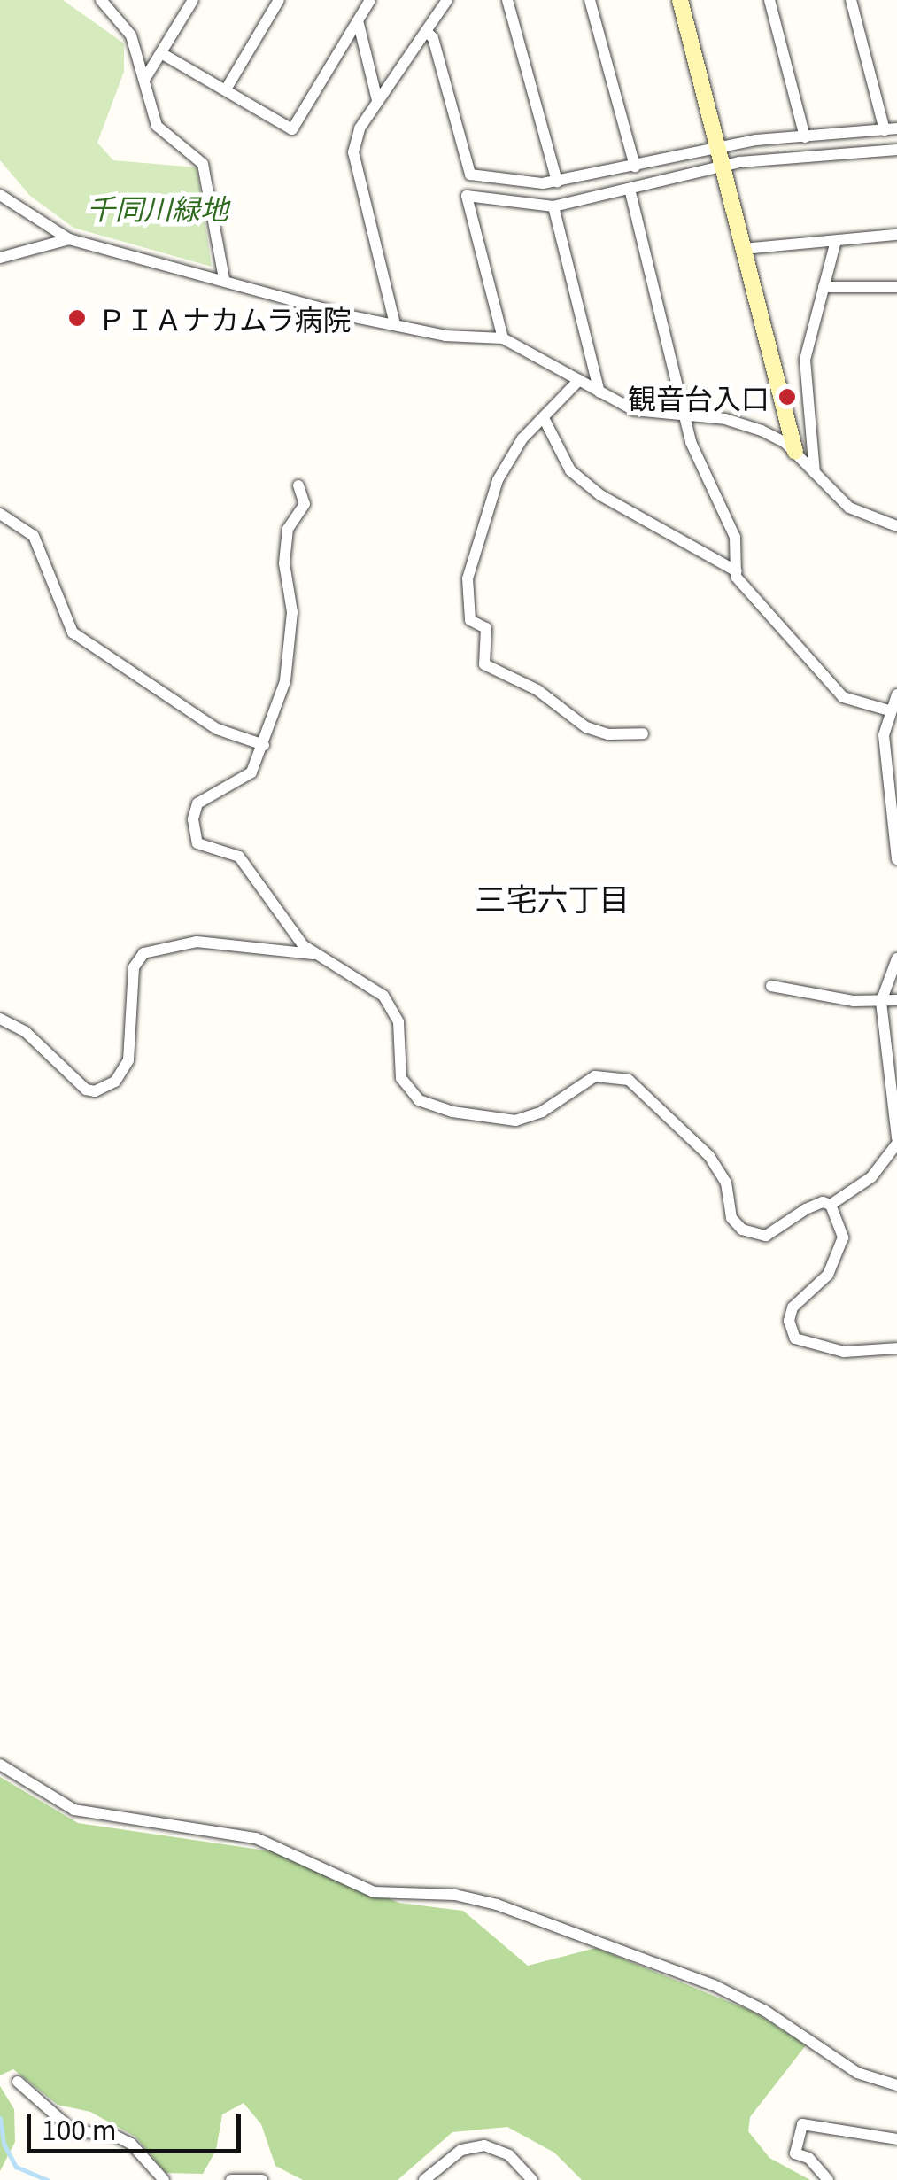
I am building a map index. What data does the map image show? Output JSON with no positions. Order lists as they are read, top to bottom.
{
  "districts": ["三宅六丁目"],
  "parks": ["千同川緑地"],
  "places": ["ＰＩＡナカムラ病院", "観音台入口"],
  "scale_bar": "100 m"
}
